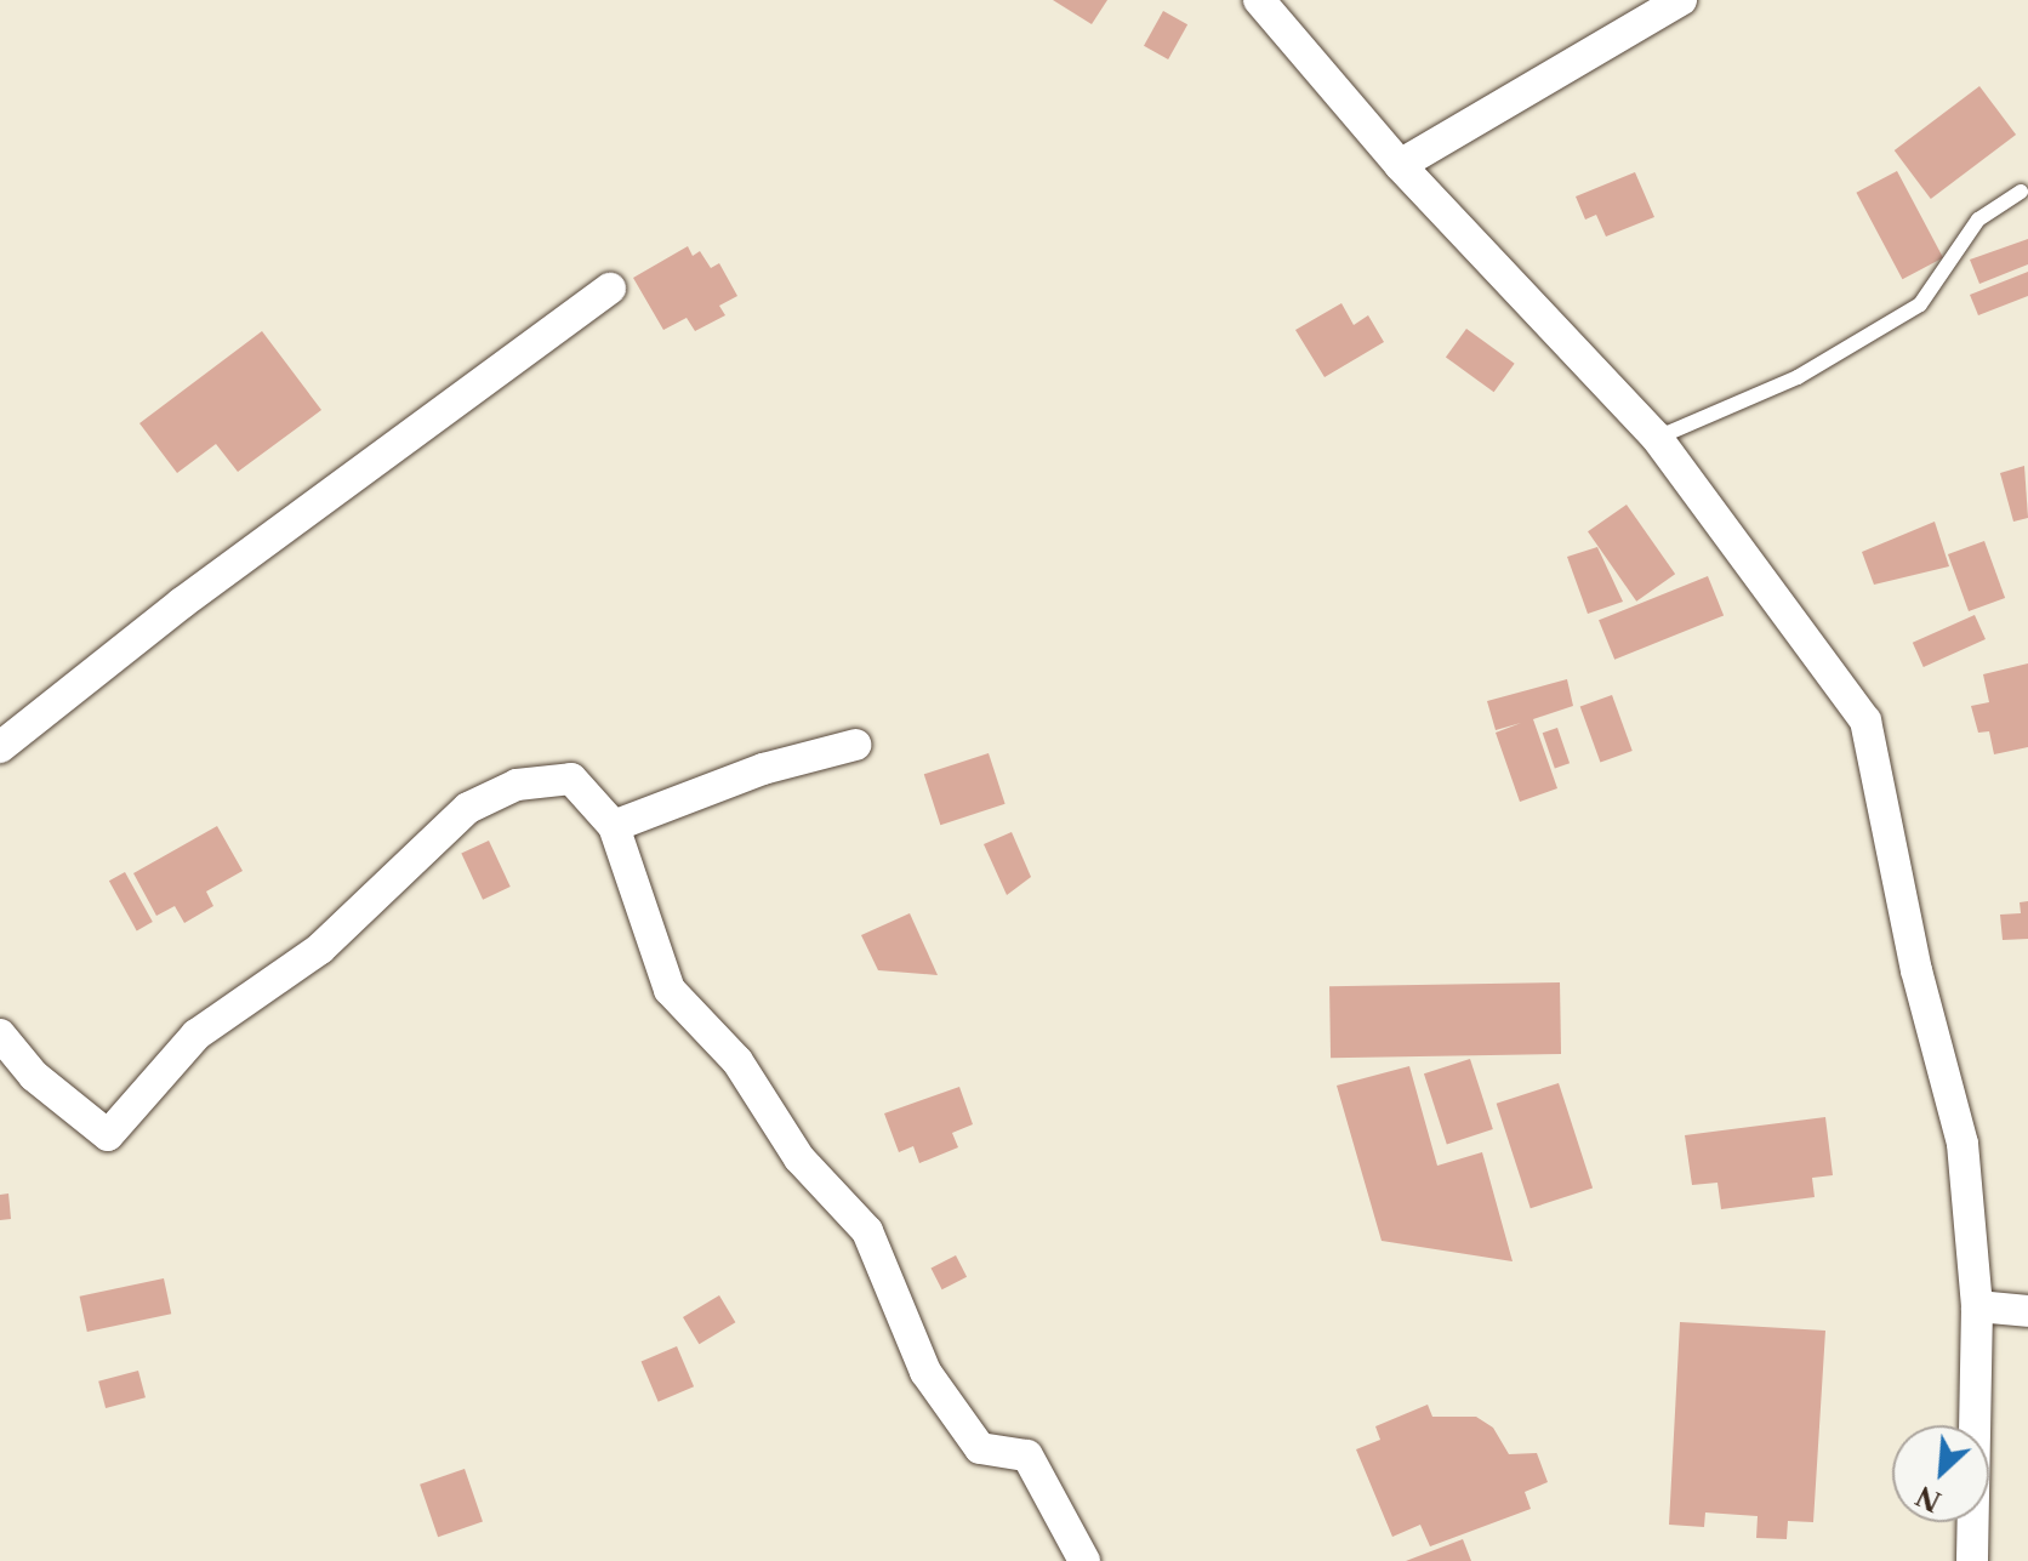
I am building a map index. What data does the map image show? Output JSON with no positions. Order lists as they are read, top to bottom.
{
  "north": "bottom left"
}
